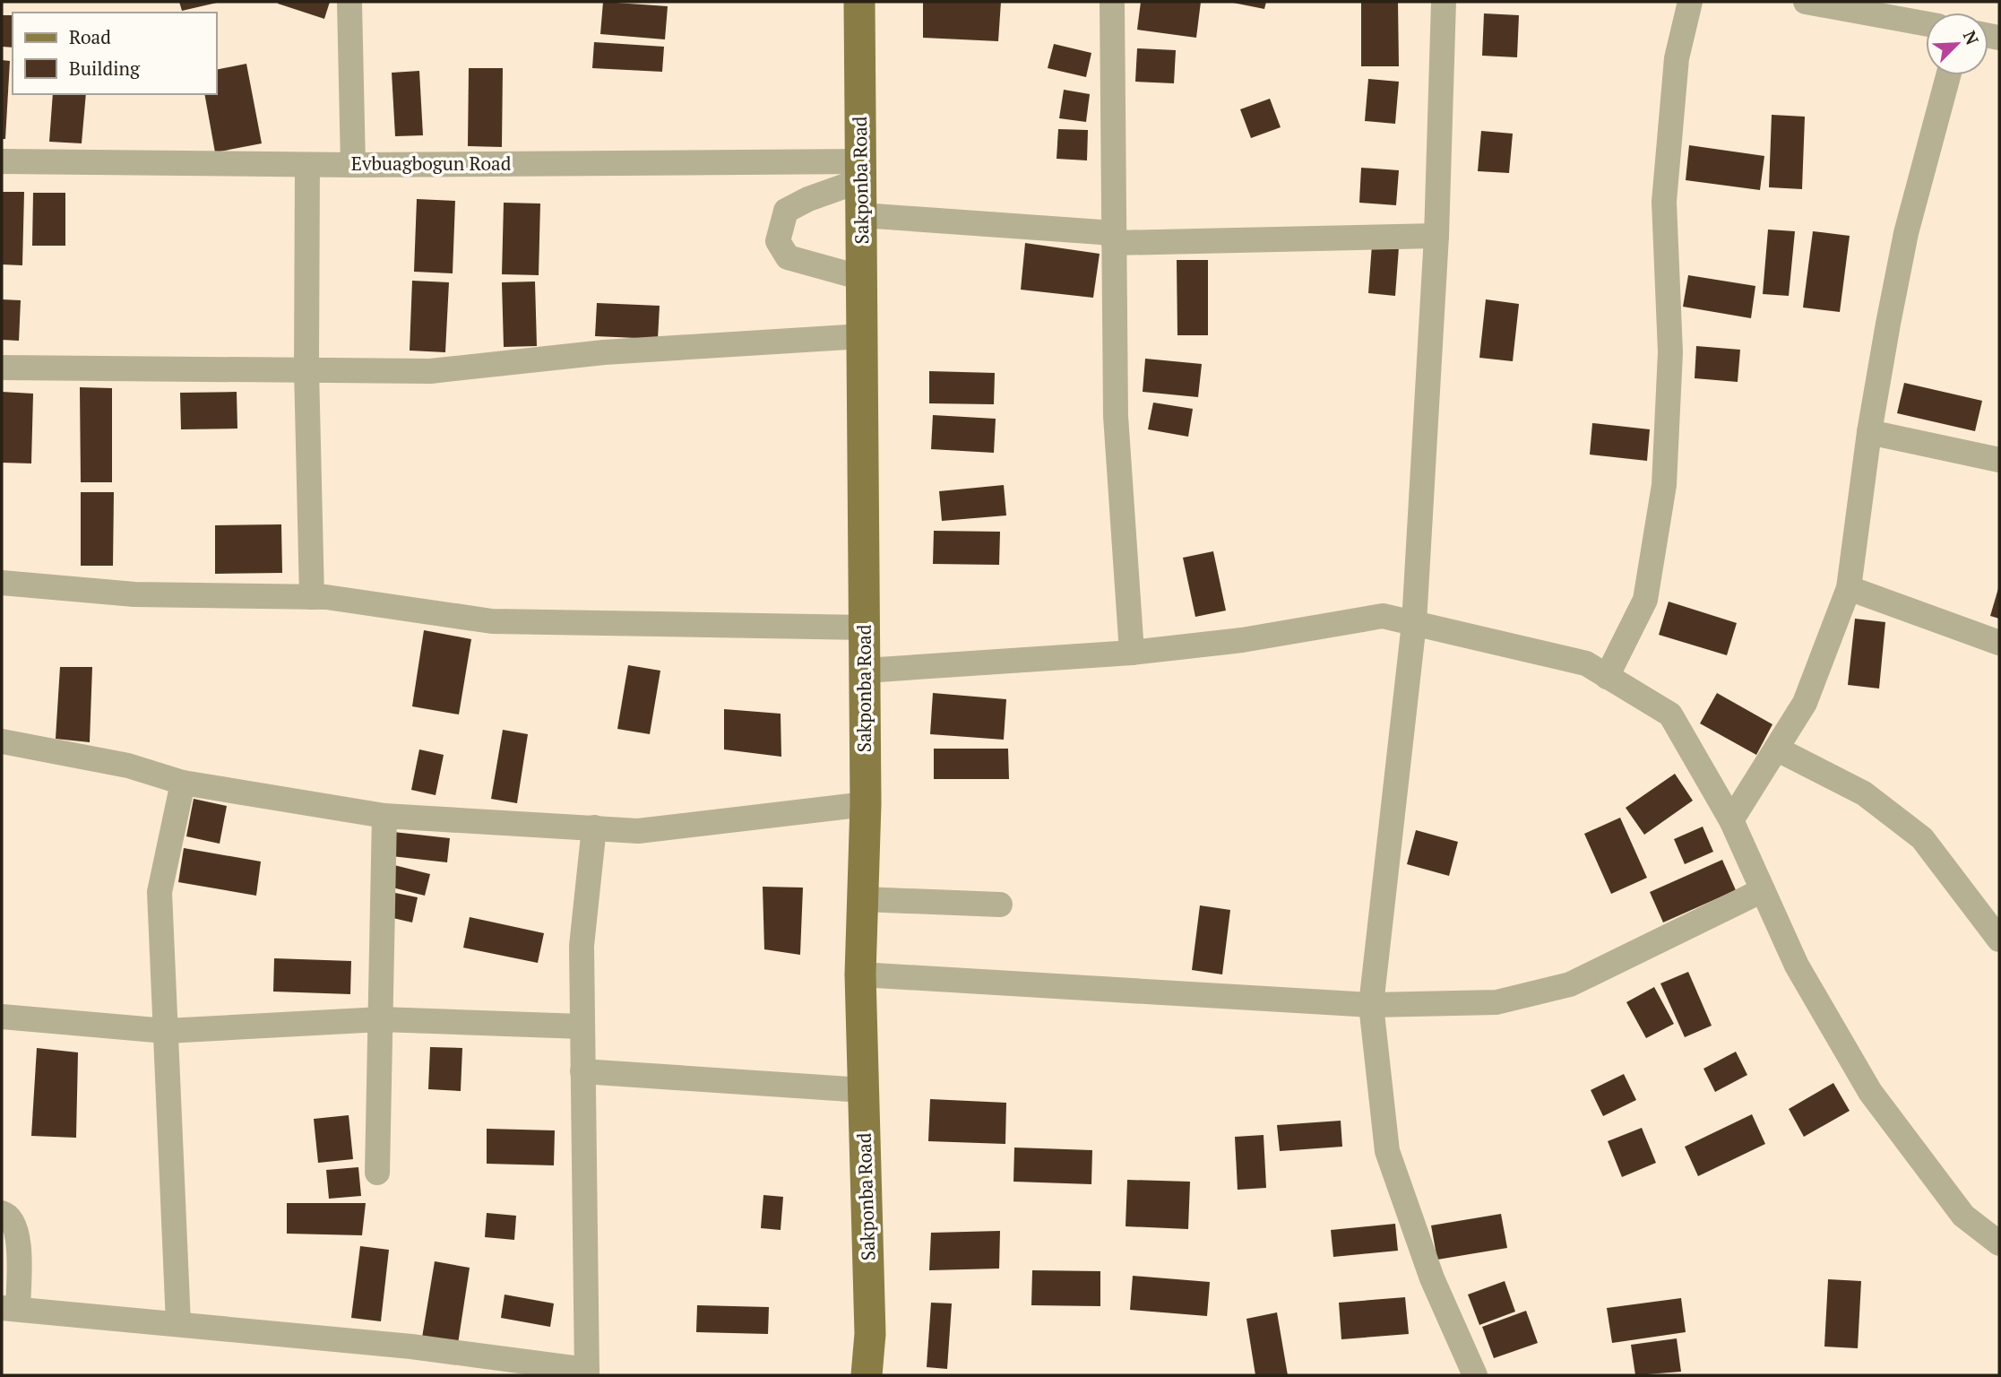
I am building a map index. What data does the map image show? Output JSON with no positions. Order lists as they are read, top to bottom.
{
  "streets": {
    "main road": ["Sakponba Road"],
    "street": ["Evbuagbogun Road"]
  },
  "crossings": [
    ["Evbuagbogun Road", "Sakponba Road"]
  ],
  "legend": ["Road", "Building"],
  "north": "top right"
}
